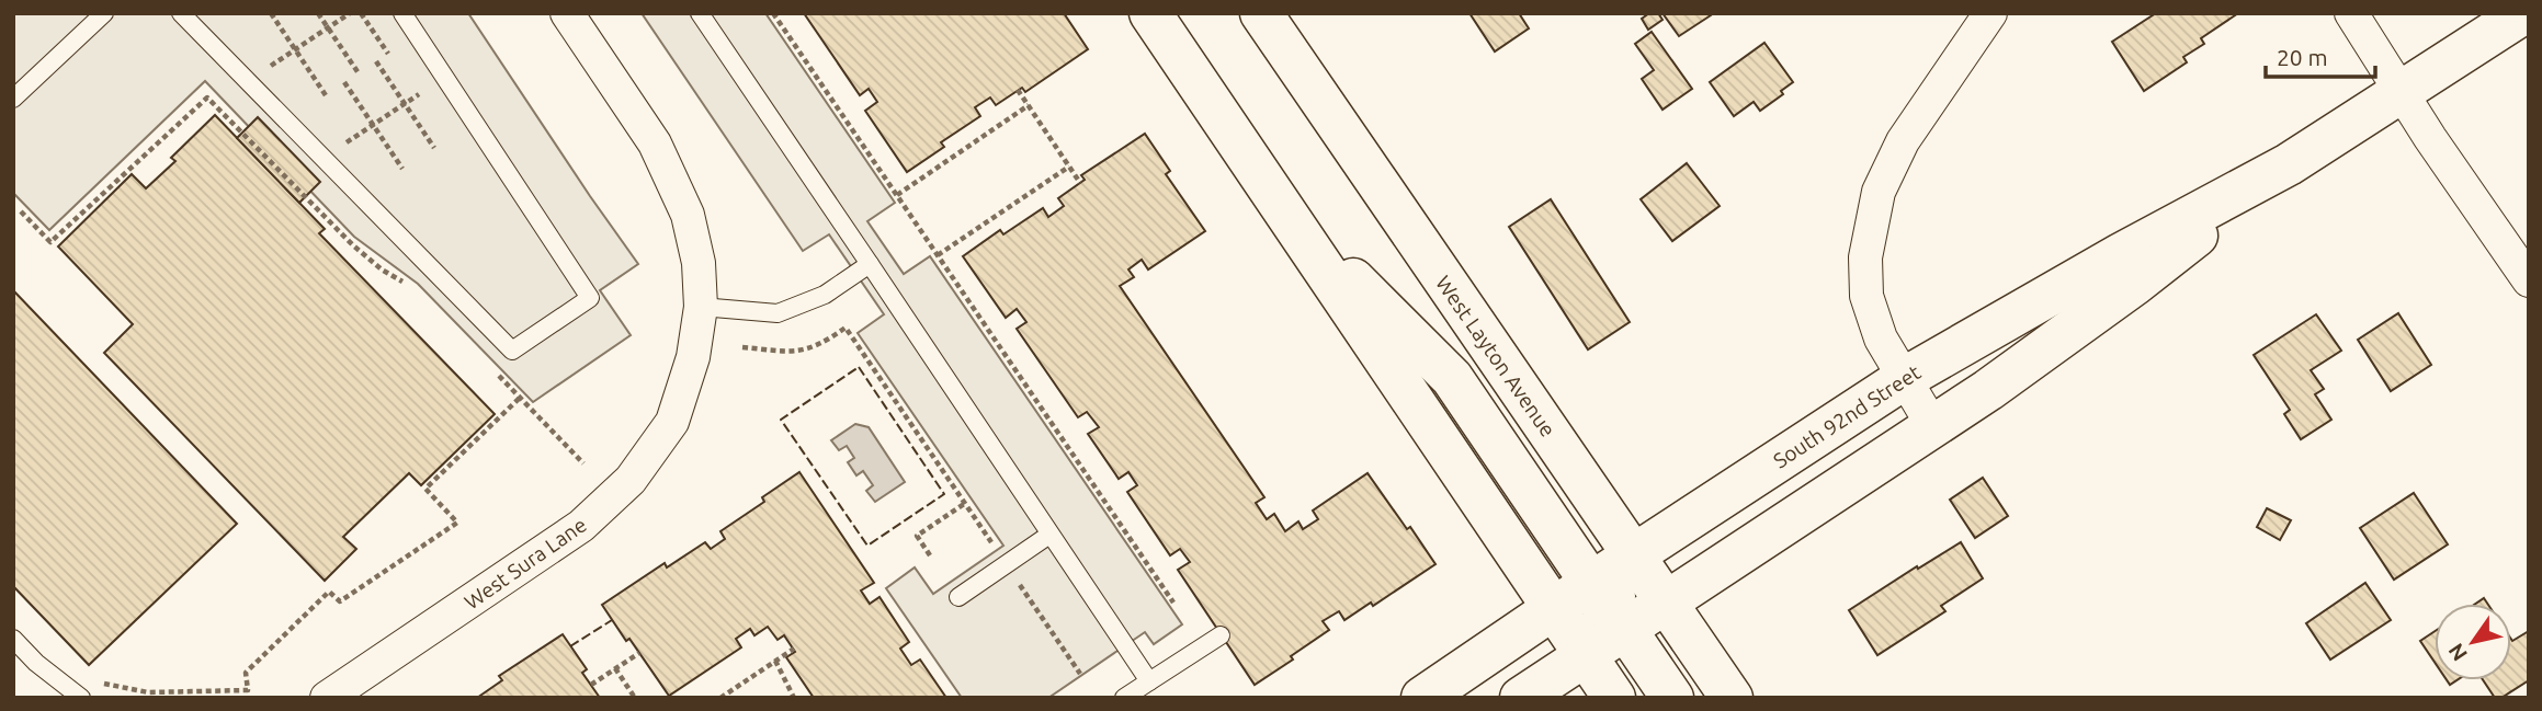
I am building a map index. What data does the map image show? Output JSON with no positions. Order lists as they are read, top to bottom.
{
  "streets": {
    "main road": ["West Layton Avenue", "South 92nd Street"],
    "street": ["West Sura Lane"]
  },
  "crossings": [
    ["West Layton Avenue", "South 92nd Street"]
  ],
  "scale_bar": "20 m",
  "north": "bottom left"
}
